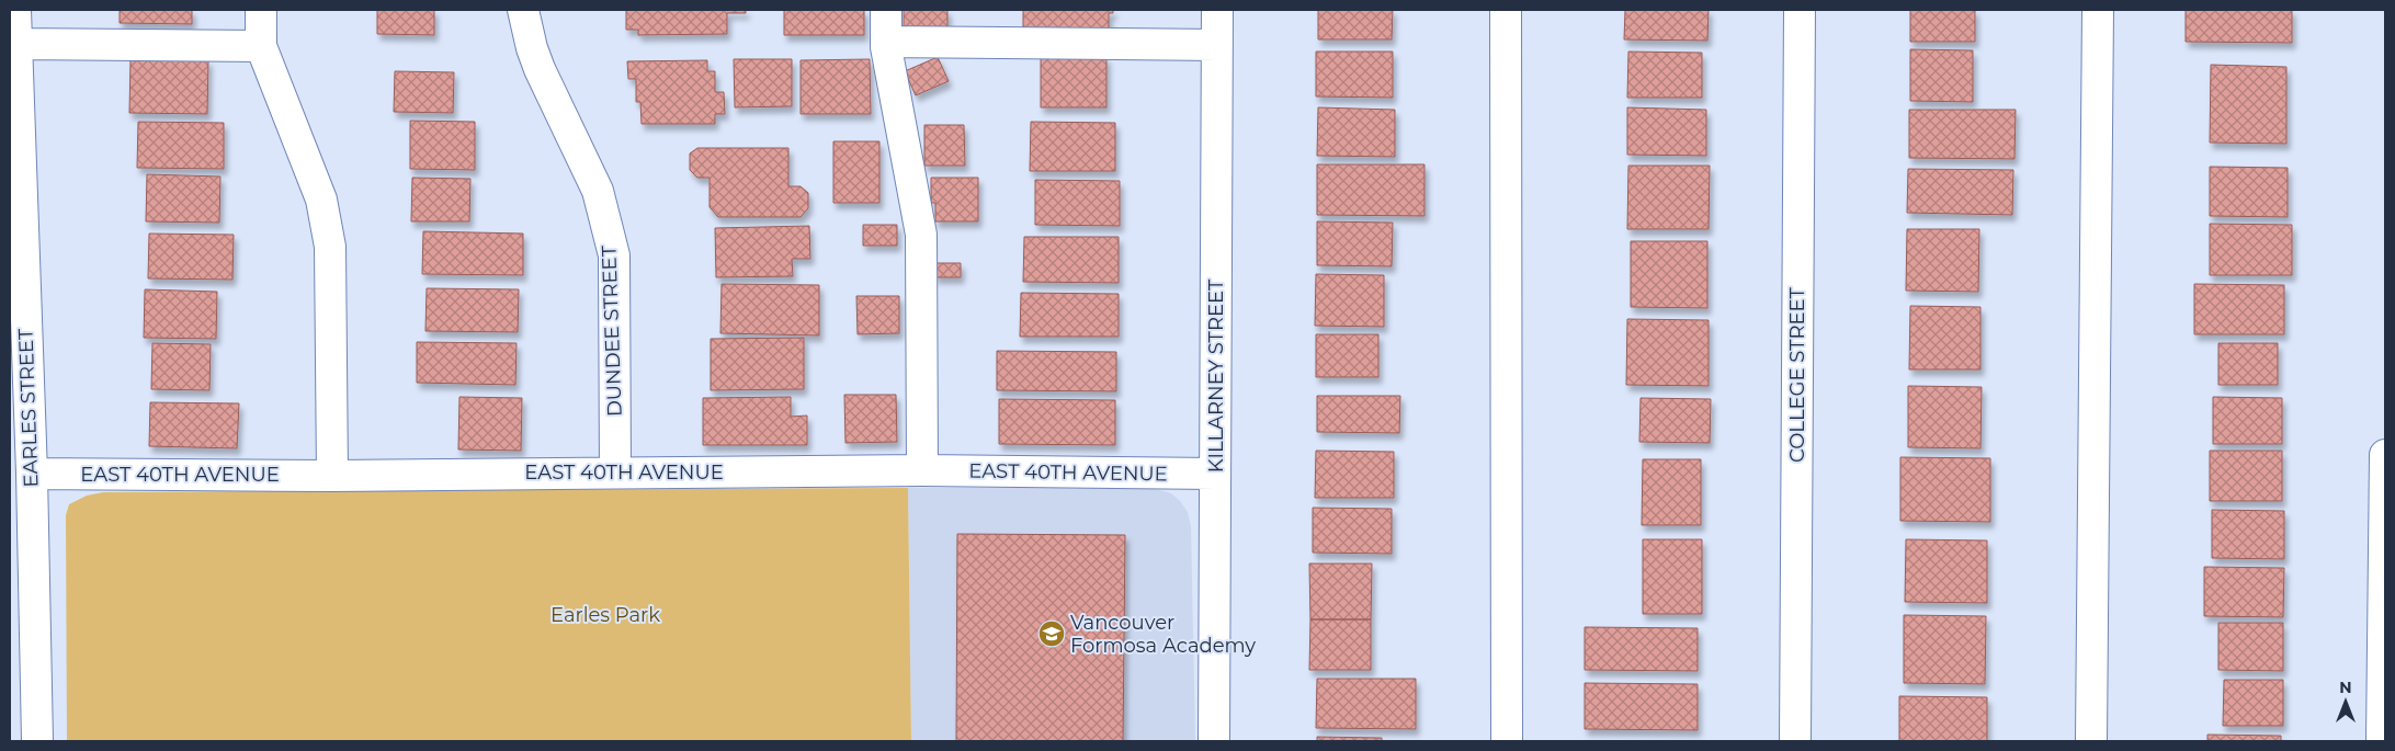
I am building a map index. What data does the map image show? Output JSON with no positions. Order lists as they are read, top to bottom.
{
  "streets": {
    "street": [
      "DUNDEE STREET",
      "COLLEGE STREET",
      "KILLARNEY STREET",
      "EARLES STREET",
      "EAST 40TH AVENUE"
    ]
  },
  "crossings": [
    ["DUNDEE STREET", "EAST 40TH AVENUE"],
    ["KILLARNEY STREET", "EAST 40TH AVENUE"],
    ["EARLES STREET", "EAST 40TH AVENUE"]
  ],
  "parks": ["Earles Park"],
  "places": {
    "school or university": ["Vancouver Formosa Academy"]
  },
  "north": "top"
}
